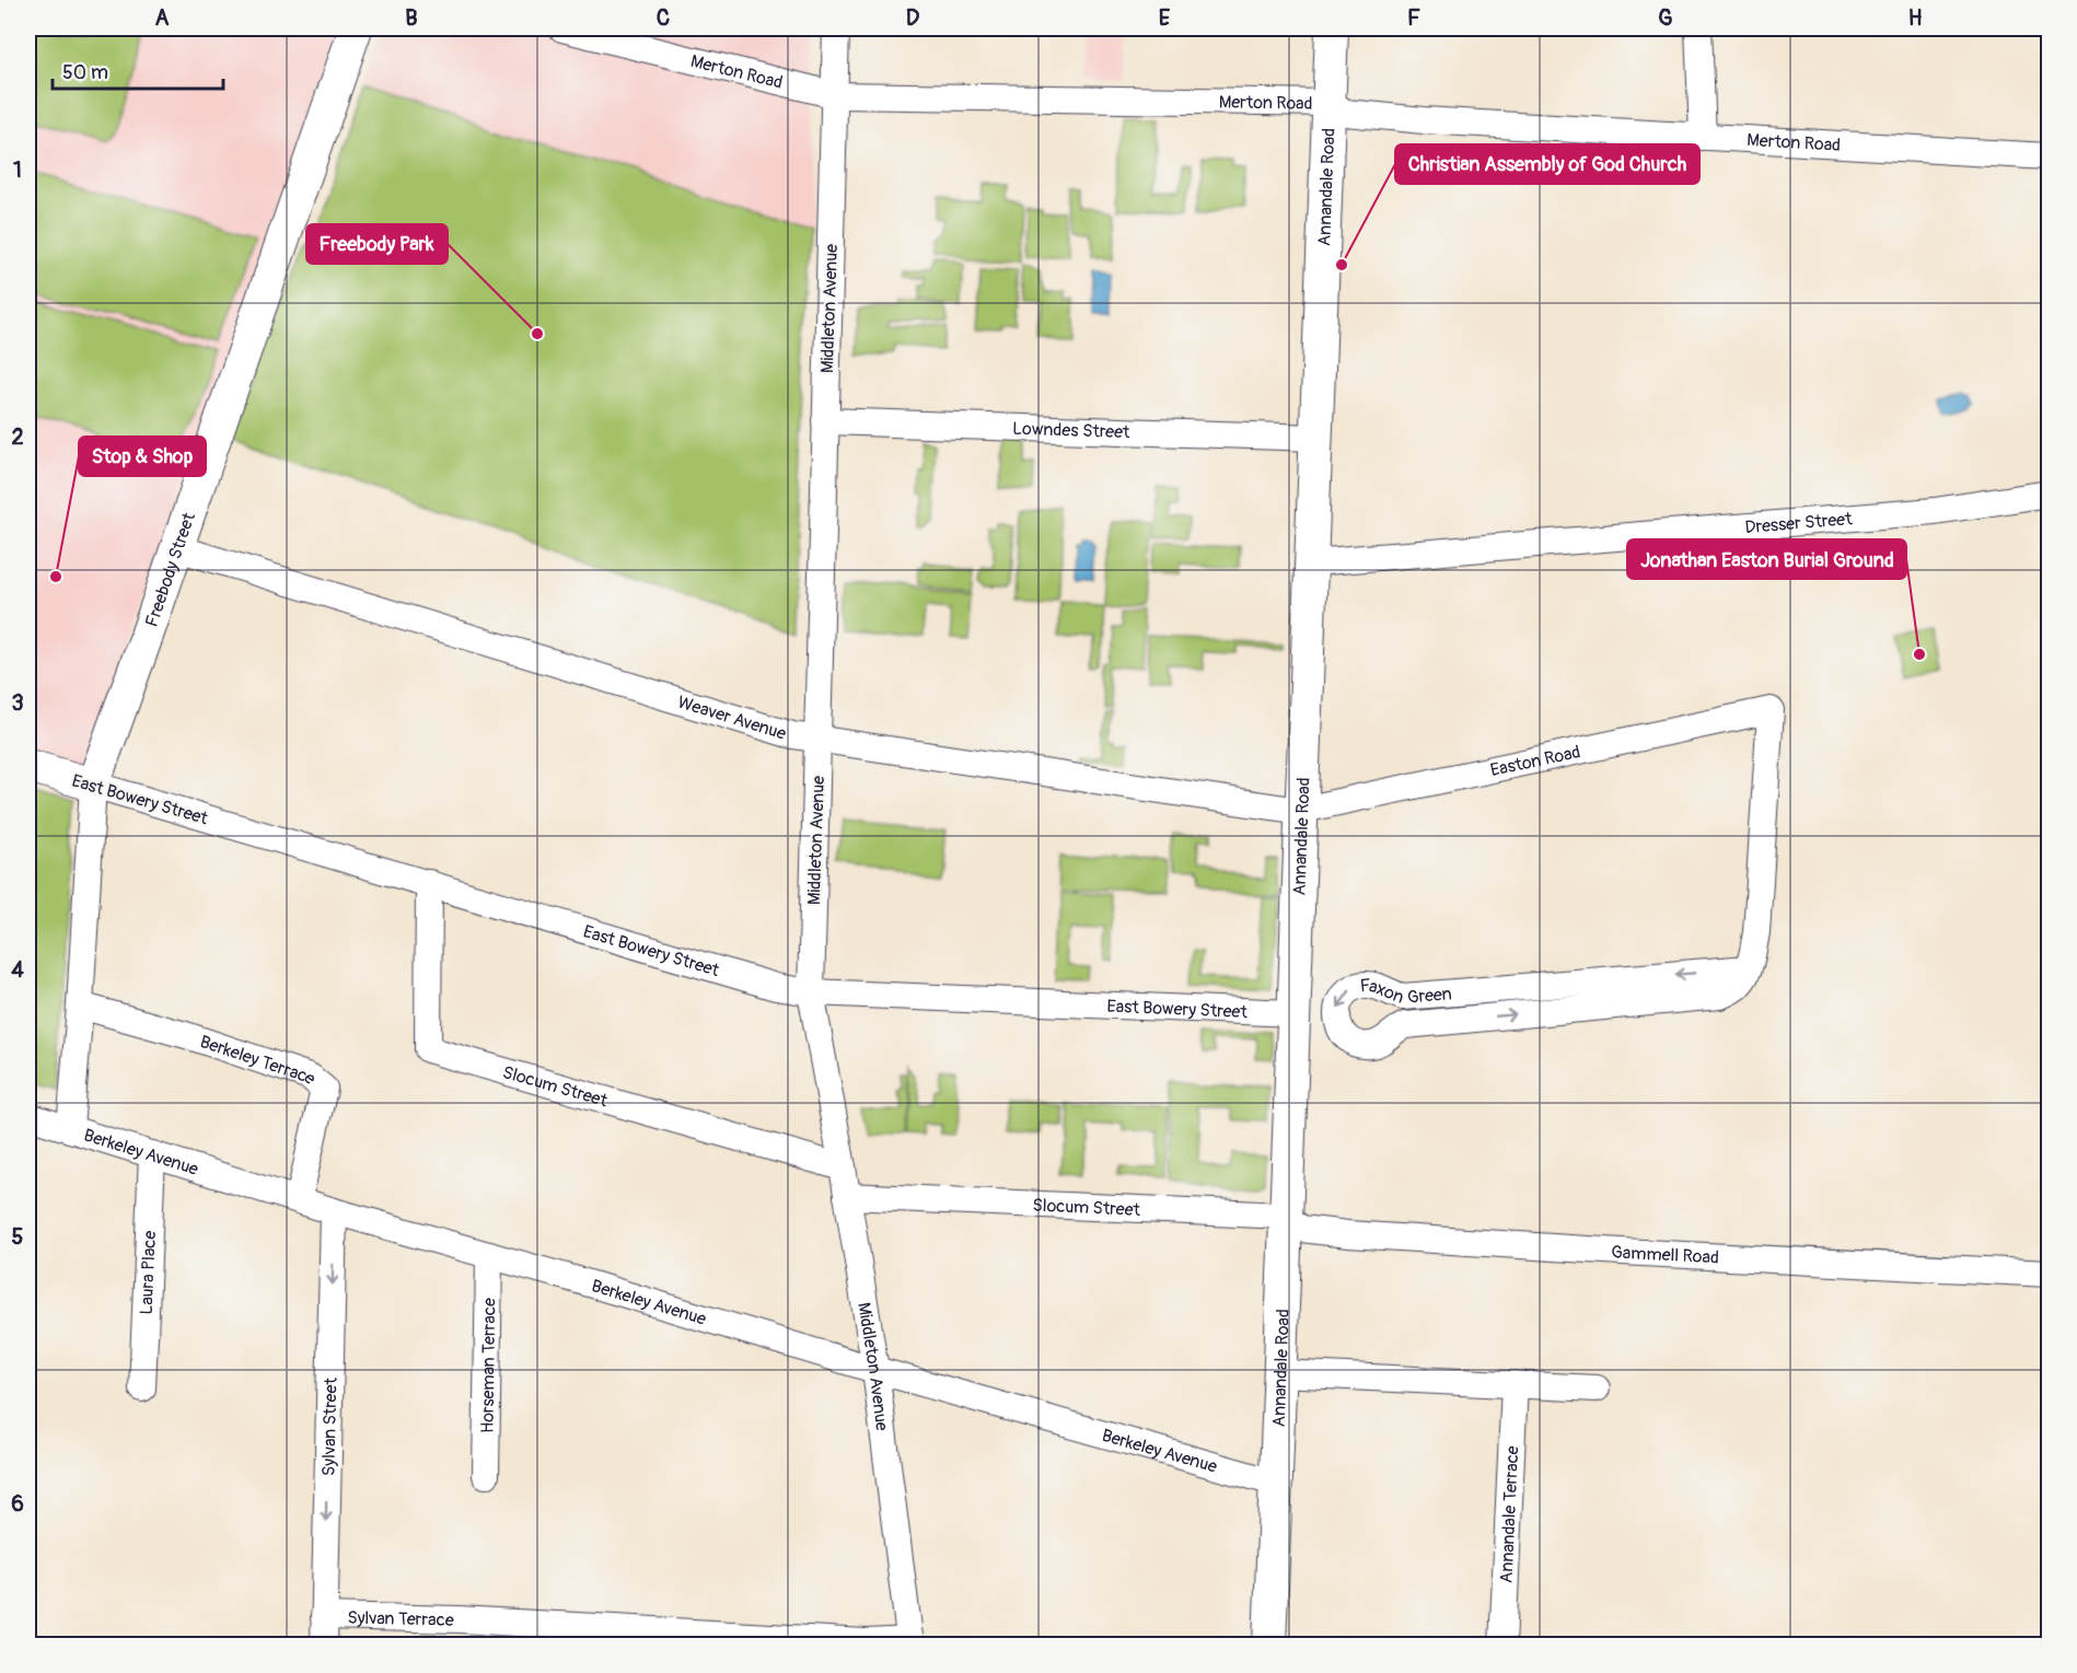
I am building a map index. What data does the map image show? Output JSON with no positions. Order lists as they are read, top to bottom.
{
  "streets": {
    "street": [
      "Merton Road",
      "Annandale Road",
      "Middleton Avenue",
      "Lowndes Street",
      "Dresser Street",
      "Freebody Street",
      "Weaver Avenue",
      "Easton Road",
      "East Bowery Street",
      "Faxon Green",
      "Berkeley Terrace",
      "Slocum Street",
      "Berkeley Avenue",
      "Gammell Road",
      "Laura Place",
      "Horseman Terrace",
      "Sylvan Street",
      "Annandale Terrace",
      "Sylvan Terrace"
    ]
  },
  "crossings": [
    ["Merton Road", "Annandale Road"],
    ["Merton Road", "Middleton Avenue"],
    ["Annandale Road", "Lowndes Street"],
    ["Annandale Road", "Dresser Street"],
    ["Annandale Road", "Weaver Avenue"],
    ["Annandale Road", "Easton Road"],
    ["Annandale Road", "East Bowery Street"],
    ["Annandale Road", "Slocum Street"],
    ["Annandale Road", "Berkeley Avenue"],
    ["Annandale Road", "Gammell Road"],
    ["Middleton Avenue", "Lowndes Street"],
    ["Middleton Avenue", "Weaver Avenue"],
    ["Middleton Avenue", "East Bowery Street"],
    ["Middleton Avenue", "Slocum Street"],
    ["Middleton Avenue", "Berkeley Avenue"],
    ["Middleton Avenue", "Sylvan Terrace"],
    ["Freebody Street", "Weaver Avenue"],
    ["Freebody Street", "East Bowery Street"],
    ["Freebody Street", "Berkeley Terrace"],
    ["Freebody Street", "Berkeley Avenue"],
    ["Weaver Avenue", "Easton Road"],
    ["Easton Road", "Faxon Green"],
    ["East Bowery Street", "Slocum Street"],
    ["Berkeley Terrace", "Berkeley Avenue"],
    ["Slocum Street", "Gammell Road"],
    ["Berkeley Avenue", "Laura Place"],
    ["Berkeley Avenue", "Horseman Terrace"],
    ["Berkeley Avenue", "Sylvan Street"],
    ["Sylvan Street", "Sylvan Terrace"]
  ],
  "one_way": ["Sylvan Street"],
  "places": [
    "Christian Assembly of God Church",
    "Freebody Park",
    "Stop & Shop",
    "Jonathan Easton Burial Ground"
  ],
  "scale_bar": "50 m",
  "grid": {
    "columns": [
      "A",
      "B",
      "C",
      "D",
      "E",
      "F",
      "G",
      "H"
    ],
    "rows": [
      "1",
      "2",
      "3",
      "4",
      "5",
      "6"
    ]
  }
}
